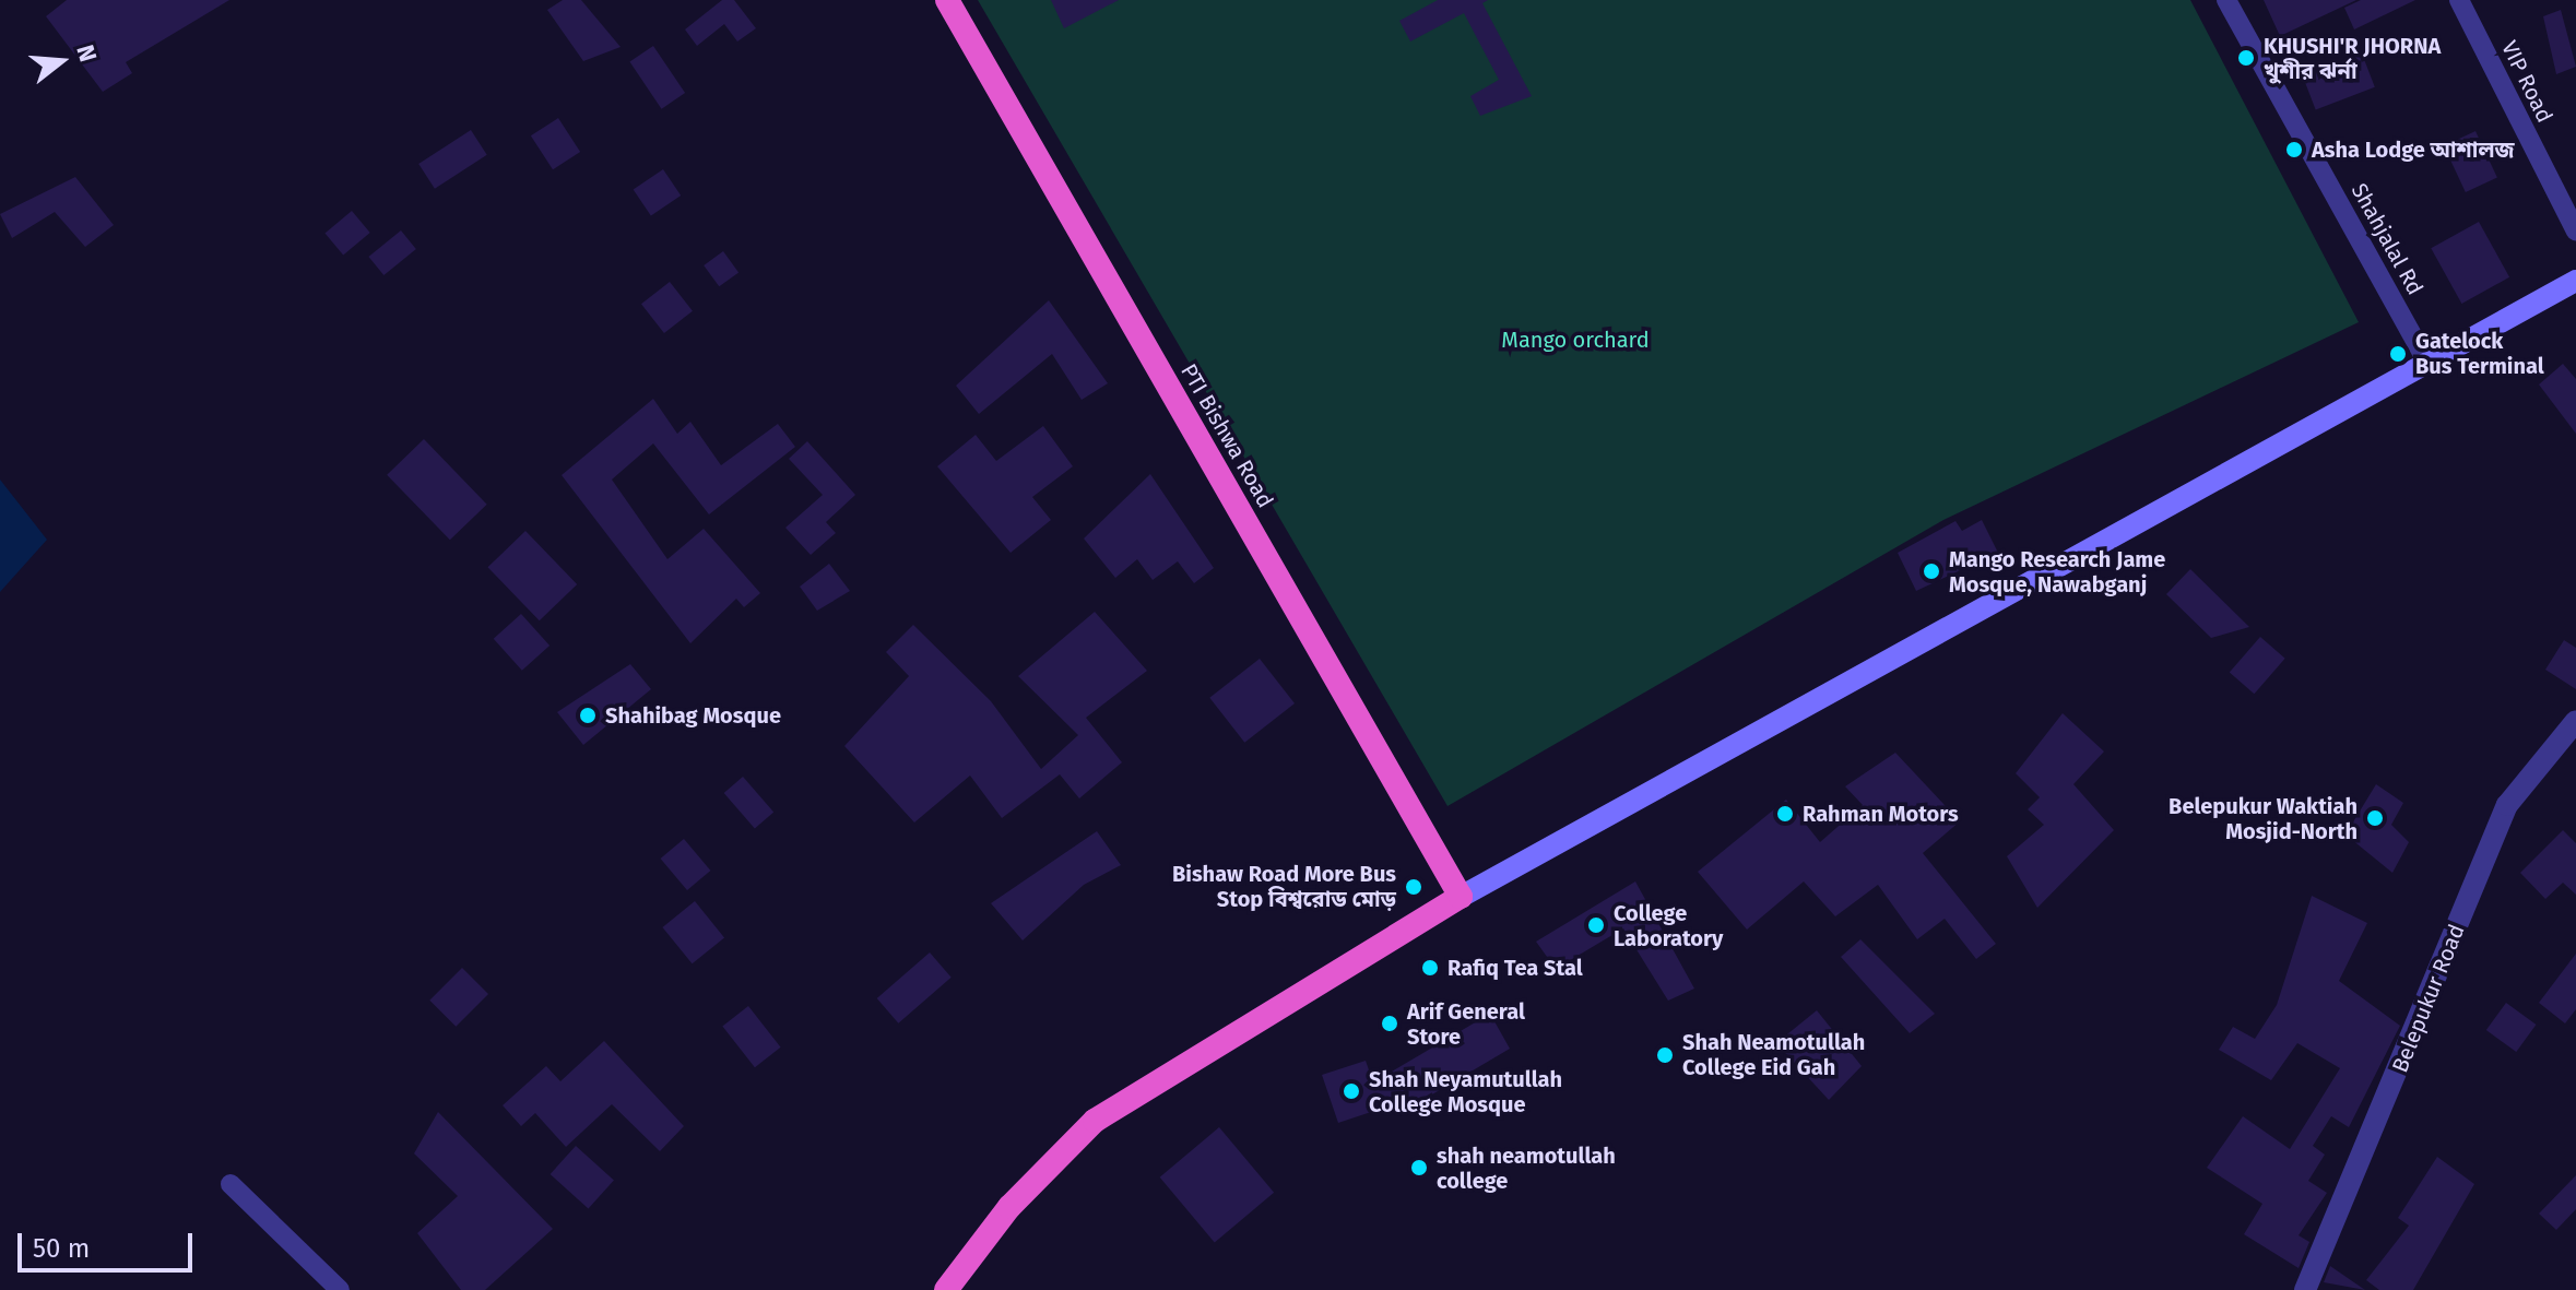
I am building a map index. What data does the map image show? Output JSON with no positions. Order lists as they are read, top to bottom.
{
  "streets": {
    "highway": ["PTI Bishwa Road"],
    "street": ["VIP Road", "Shahjalal Rd", "Belepukur Road"]
  },
  "parks": ["Mango orchard"],
  "places": [
    "KHUSHI'R JHORNA খুশীর ঝর্না",
    "Asha Lodge আশালজ",
    "Gatelock Bus Terminal",
    "Mango Research Jame Mosque, Nawabganj",
    "Shahibag Mosque",
    "Rahman Motors",
    "Belepukur Waktiah Mosjid-North",
    "Bishaw Road More Bus Stop বিশ্বরোড মোড়",
    "College Laboratory",
    "Rafiq Tea Stal",
    "Arif General Store",
    "Shah Neamotullah College Eid Gah",
    "Shah Neyamutullah College Mosque",
    "shah neamotullah college"
  ],
  "scale_bar": "50 m",
  "north": "right"
}
